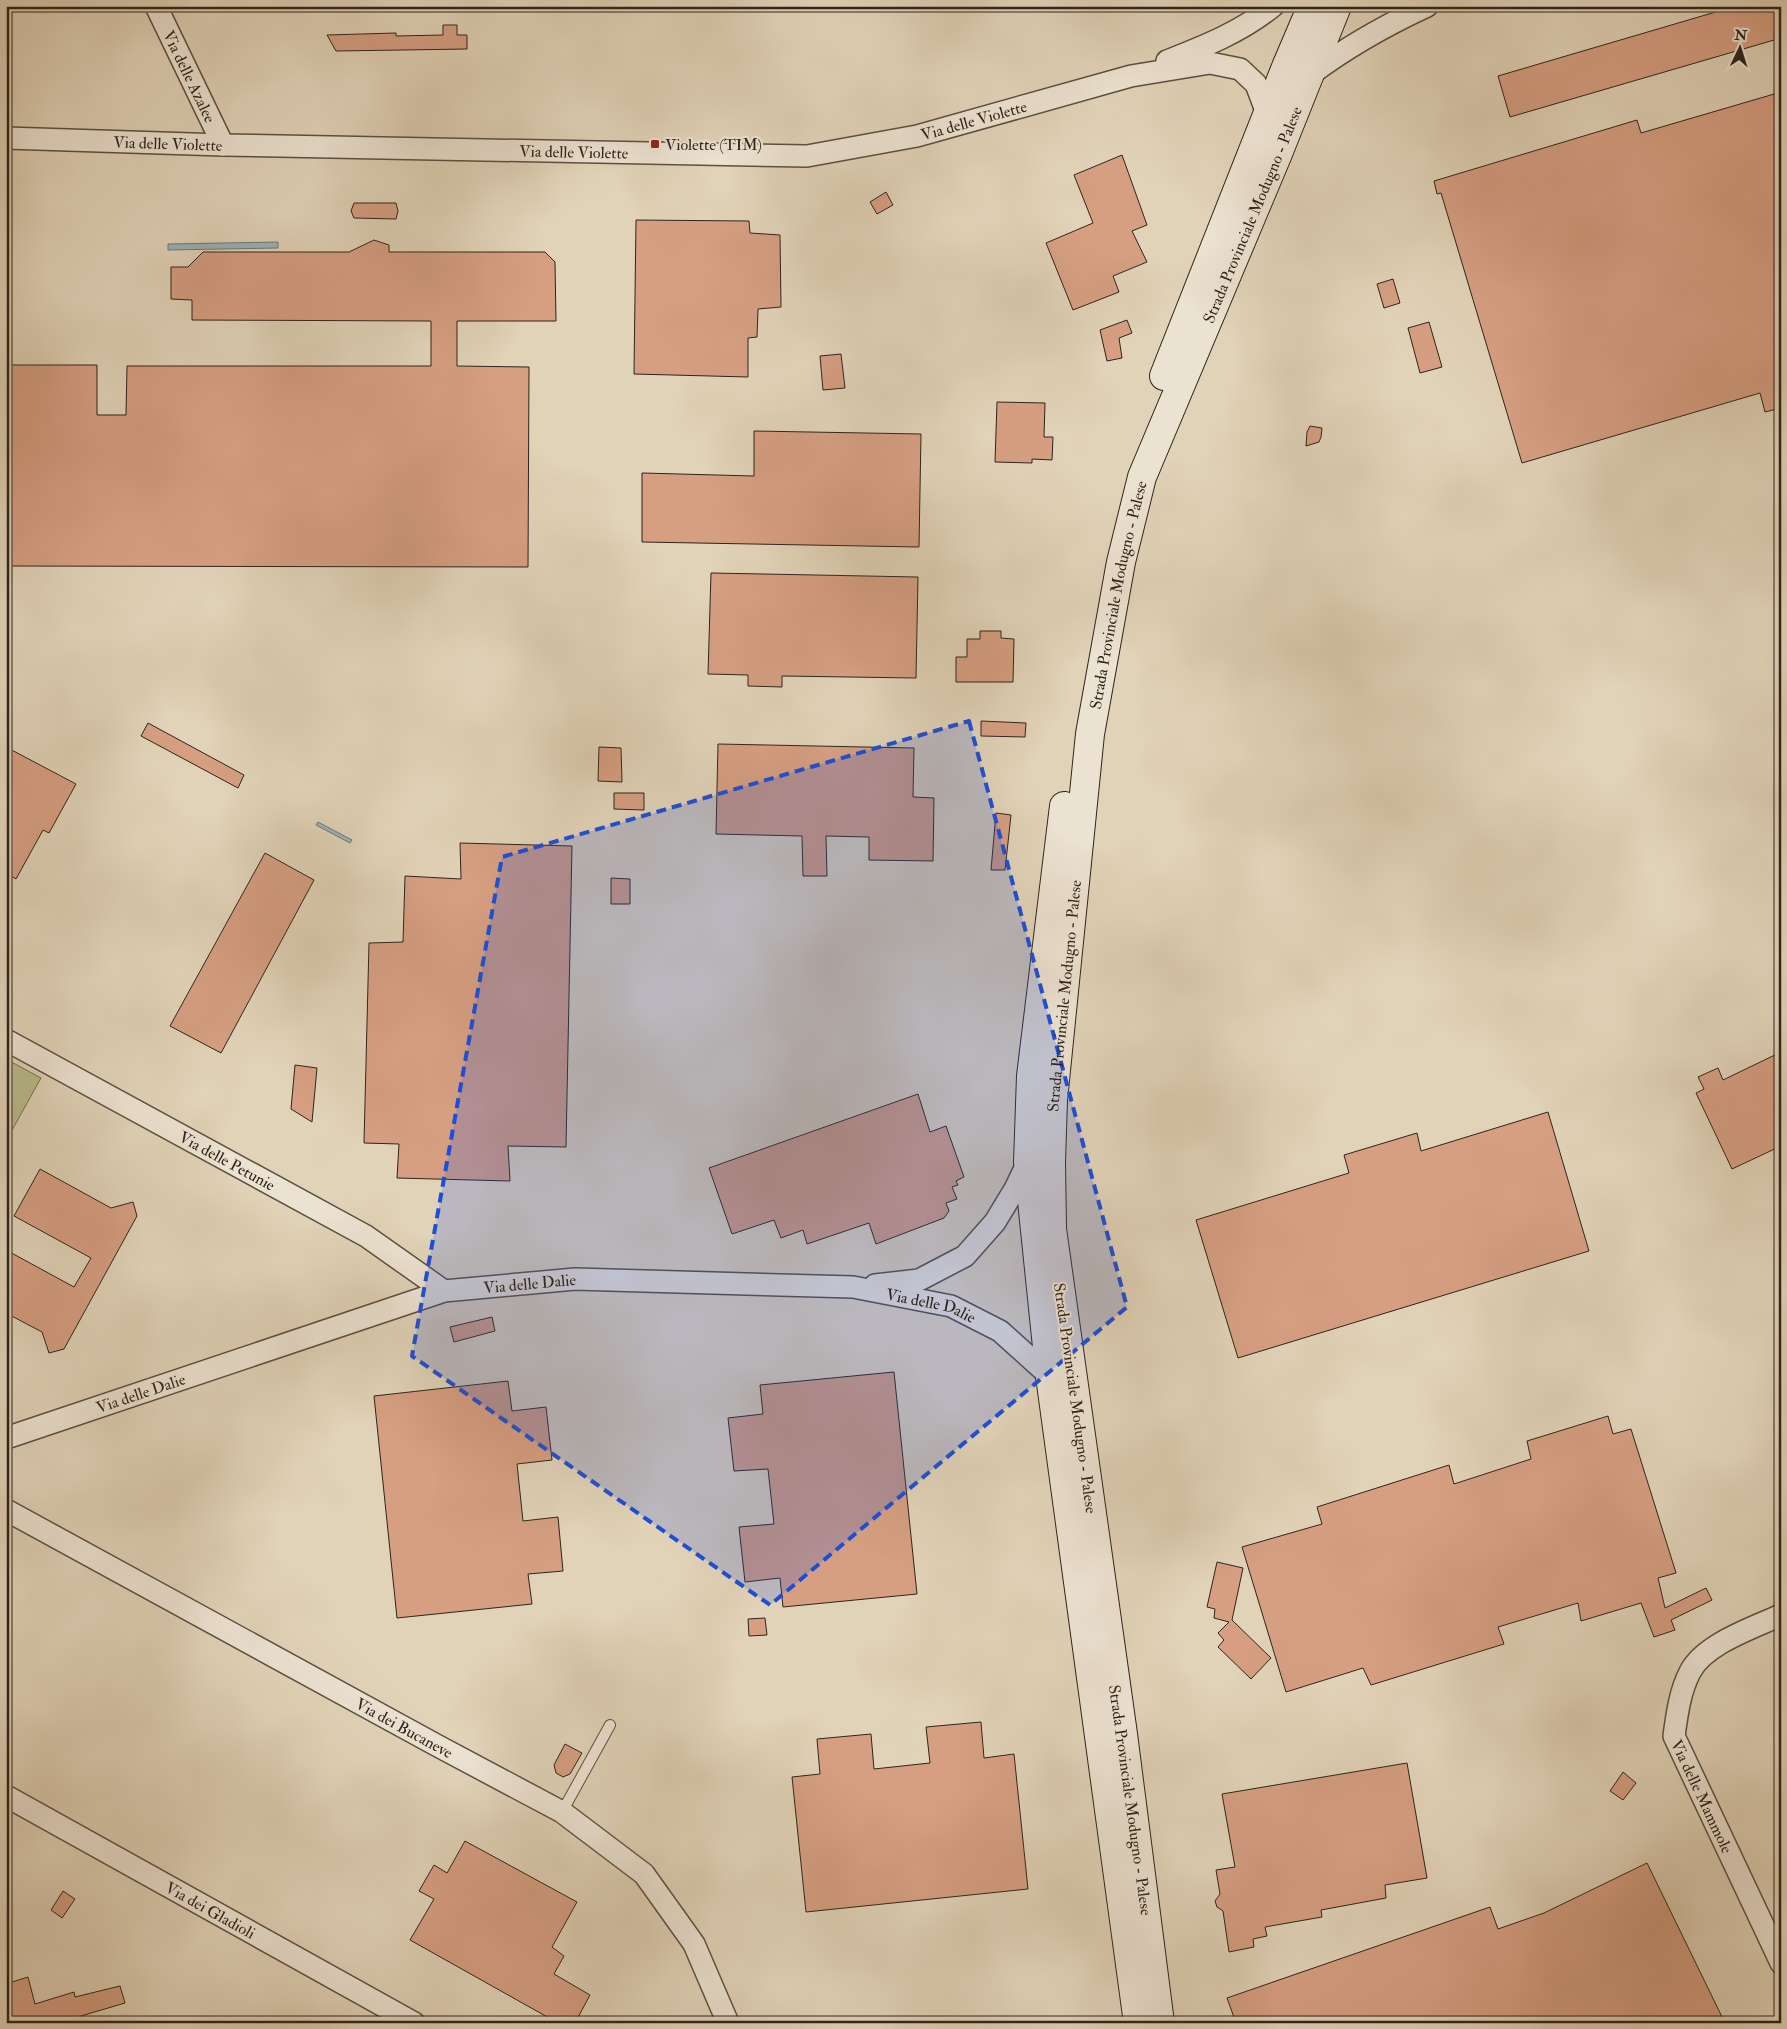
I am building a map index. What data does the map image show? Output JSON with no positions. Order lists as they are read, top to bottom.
{
  "streets": {
    "main road": ["Strada Provinciale Modugno - Palese"],
    "street": [
      "Via delle Azalee",
      "Via delle Violette",
      "Via delle Petunie",
      "Via delle Dalie",
      "Via dei Bucaneve",
      "Via delle Mammole",
      "Via dei Gladioli"
    ]
  },
  "crossings": [
    ["Via delle Azalee", "Via delle Violette"],
    ["Strada Provinciale Modugno - Palese", "Via delle Dalie"],
    ["Via delle Petunie", "Via delle Dalie"]
  ],
  "places": {
    "transit": ["Violette (TIM)"]
  },
  "north": "top"
}
